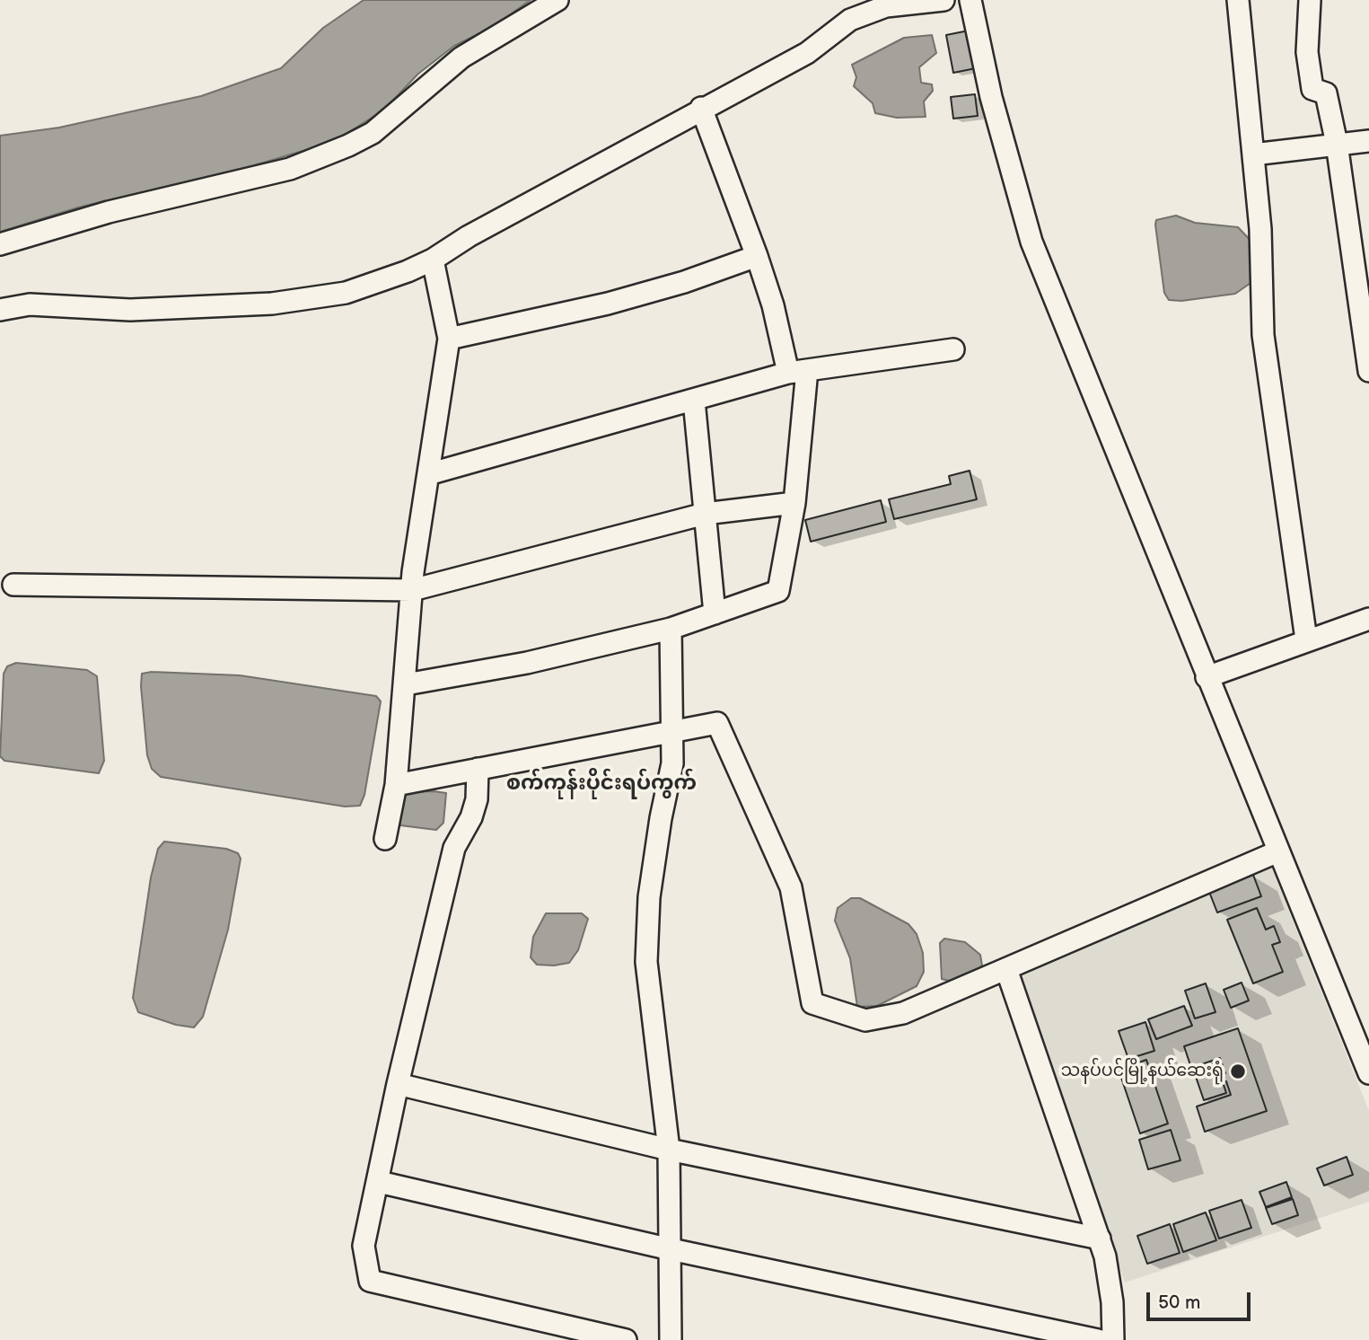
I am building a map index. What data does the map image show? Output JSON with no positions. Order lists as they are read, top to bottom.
{
  "districts": ["စက်ကုန်းပိုင်းရပ်ကွက်"],
  "places": ["သနပ်ပင်မြို့နယ်ဆေးရုံ"],
  "scale_bar": "50 m"
}
